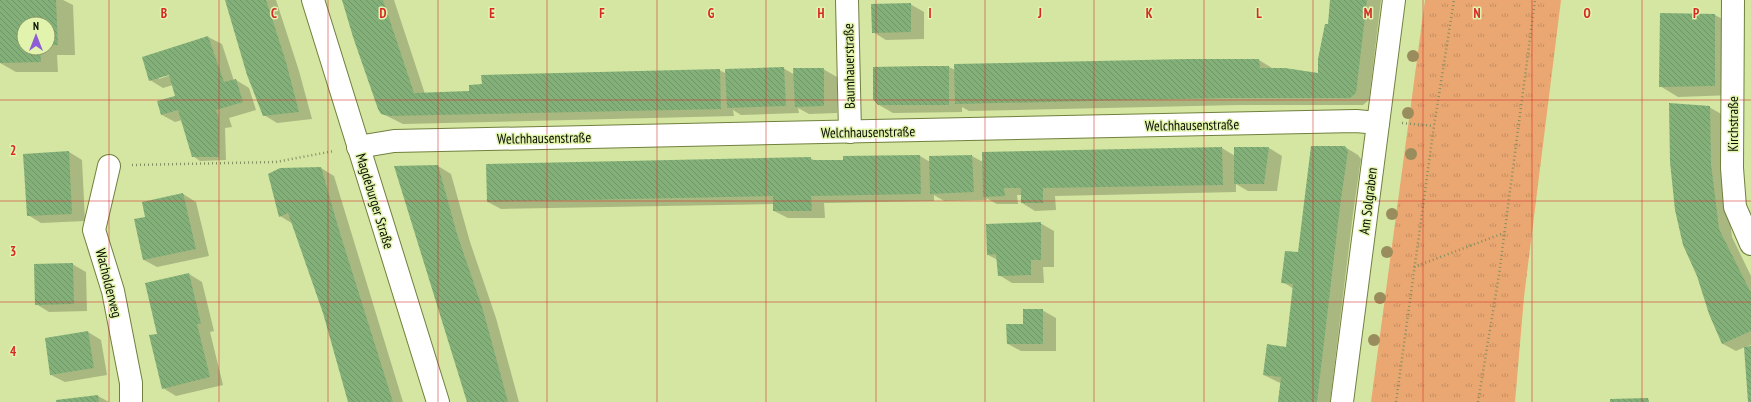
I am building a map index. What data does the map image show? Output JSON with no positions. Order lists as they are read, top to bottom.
{
  "streets": {
    "street": [
      "Baumhauerstraße",
      "Kirchstraße",
      "Welchhausenstraße",
      "Magdeburger Straße",
      "Am Solgraben",
      "Wacholderweg"
    ]
  },
  "crossings": [
    ["Baumhauerstraße", "Welchhausenstraße"],
    ["Welchhausenstraße", "Magdeburger Straße"],
    ["Welchhausenstraße", "Am Solgraben"]
  ],
  "north": "top",
  "grid": {
    "columns": [
      "B",
      "C",
      "D",
      "E",
      "F",
      "G",
      "H",
      "I",
      "J",
      "K",
      "L",
      "M",
      "N",
      "O",
      "P"
    ],
    "rows": ["2", "3", "4"]
  }
}
